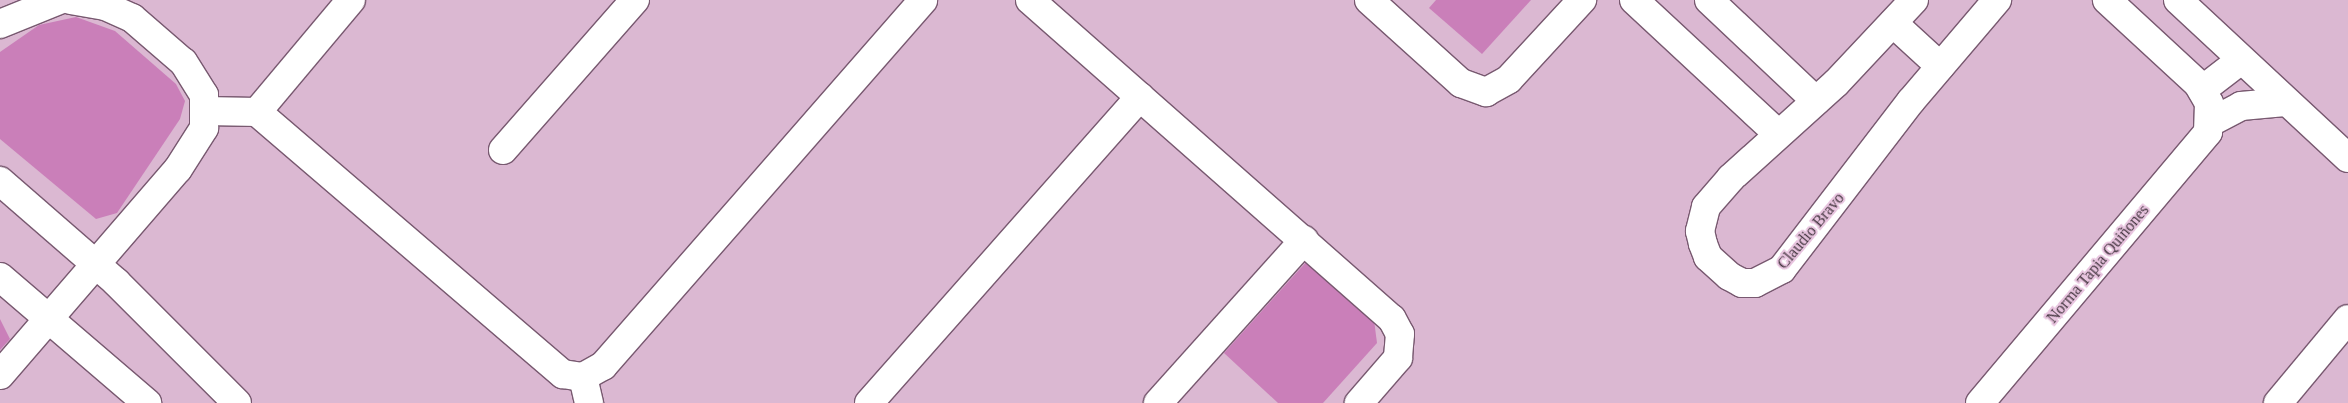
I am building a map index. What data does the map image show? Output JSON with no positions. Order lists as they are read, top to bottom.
{
  "streets": {
    "street": ["Claudio Bravo", "Norma Tapia Quiñones"]
  }
}
